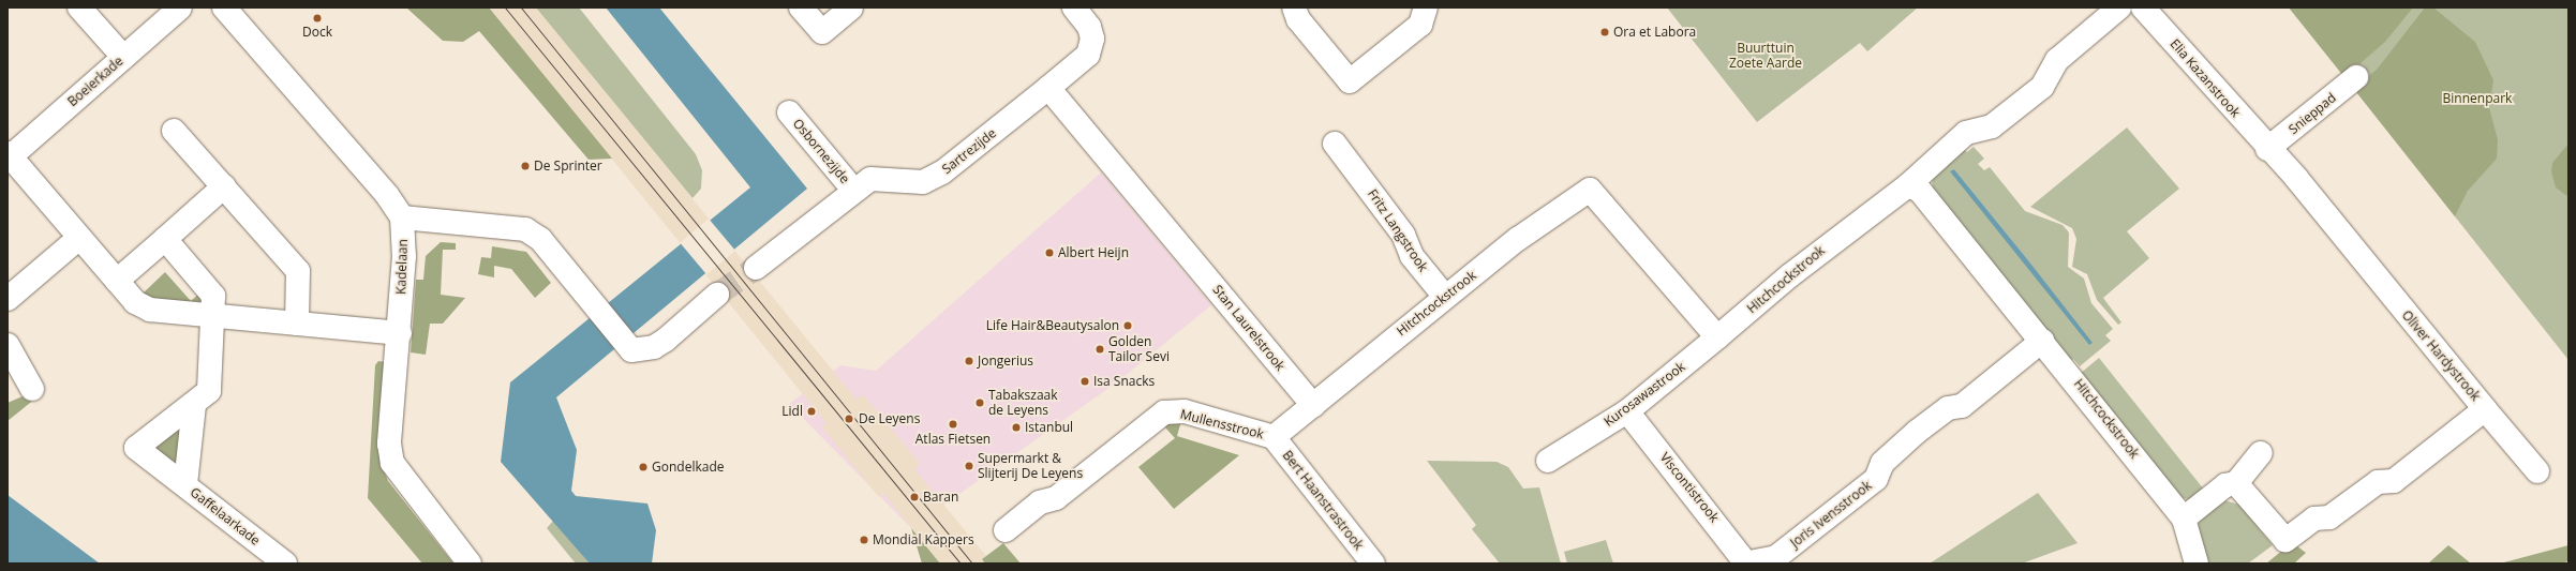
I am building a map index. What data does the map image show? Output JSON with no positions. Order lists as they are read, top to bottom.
{
  "streets": {
    "street": [
      "Elia Kazanstrook",
      "Boeierkade",
      "Snieppad",
      "Osbornezijde",
      "Sartrezijde",
      "Fritz Langstrook",
      "Kadelaan",
      "Hitchcockstrook",
      "Stan Laurelstrook",
      "Oliver Hardystrook",
      "Kurosawastrook",
      "Mullensstrook",
      "Viscontistrook",
      "Bert Haanstrastrook",
      "Joris Ivensstrook",
      "Gaffelaarkade"
    ]
  },
  "crossings": [
    ["Elia Kazanstrook", "Snieppad"],
    ["Elia Kazanstrook", "Oliver Hardystrook"],
    ["Snieppad", "Oliver Hardystrook"],
    ["Osbornezijde", "Sartrezijde"],
    ["Sartrezijde", "Stan Laurelstrook"],
    ["Fritz Langstrook", "Hitchcockstrook"],
    ["Hitchcockstrook", "Stan Laurelstrook"],
    ["Hitchcockstrook", "Kurosawastrook"],
    ["Hitchcockstrook", "Mullensstrook"],
    ["Hitchcockstrook", "Bert Haanstrastrook"],
    ["Hitchcockstrook", "Joris Ivensstrook"],
    ["Kurosawastrook", "Viscontistrook"],
    ["Mullensstrook", "Bert Haanstrastrook"],
    ["Viscontistrook", "Joris Ivensstrook"]
  ],
  "parks": ["Buurttuin Zoete Aarde", "Binnenpark"],
  "places": [
    "Dock",
    "Ora et Labora",
    "De Sprinter",
    "Albert Heijn",
    "Life Hair&Beautysalon",
    "Golden Tailor Sevi",
    "Jongerius",
    "Isa Snacks",
    "Tabakszaak de Leyens",
    "Lidl",
    "De Leyens",
    "Atlas Fietsen",
    "Istanbul",
    "Supermarkt & Slijterij De Leyens",
    "Gondelkade",
    "Baran",
    "Mondial Kappers"
  ]
}
